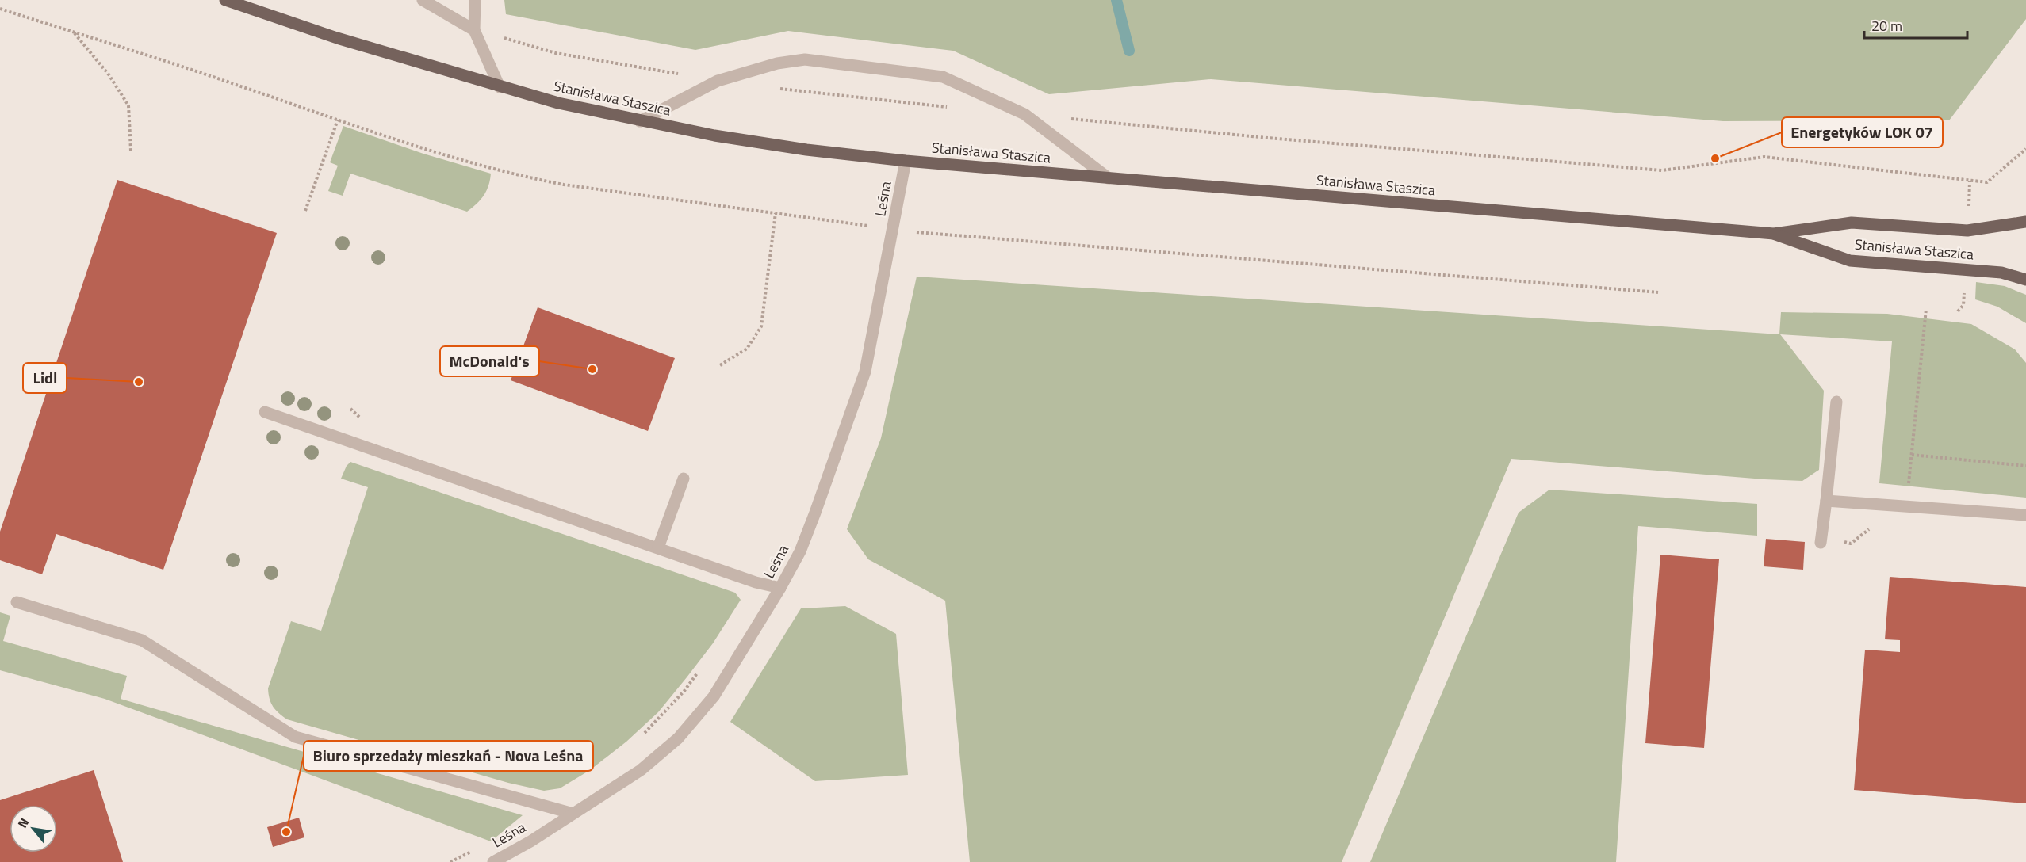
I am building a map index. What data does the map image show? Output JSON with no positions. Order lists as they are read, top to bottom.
{
  "streets": {
    "main road": ["Stanisława Staszica"],
    "street": ["Leśna"]
  },
  "crossings": [
    ["Stanisława Staszica", "Leśna"]
  ],
  "places": [
    "Energetyków LOK 07",
    "McDonald's",
    "Lidl",
    "Biuro sprzedaży mieszkań - Nova Leśna"
  ],
  "scale_bar": "20 m",
  "north": "top left"
}
